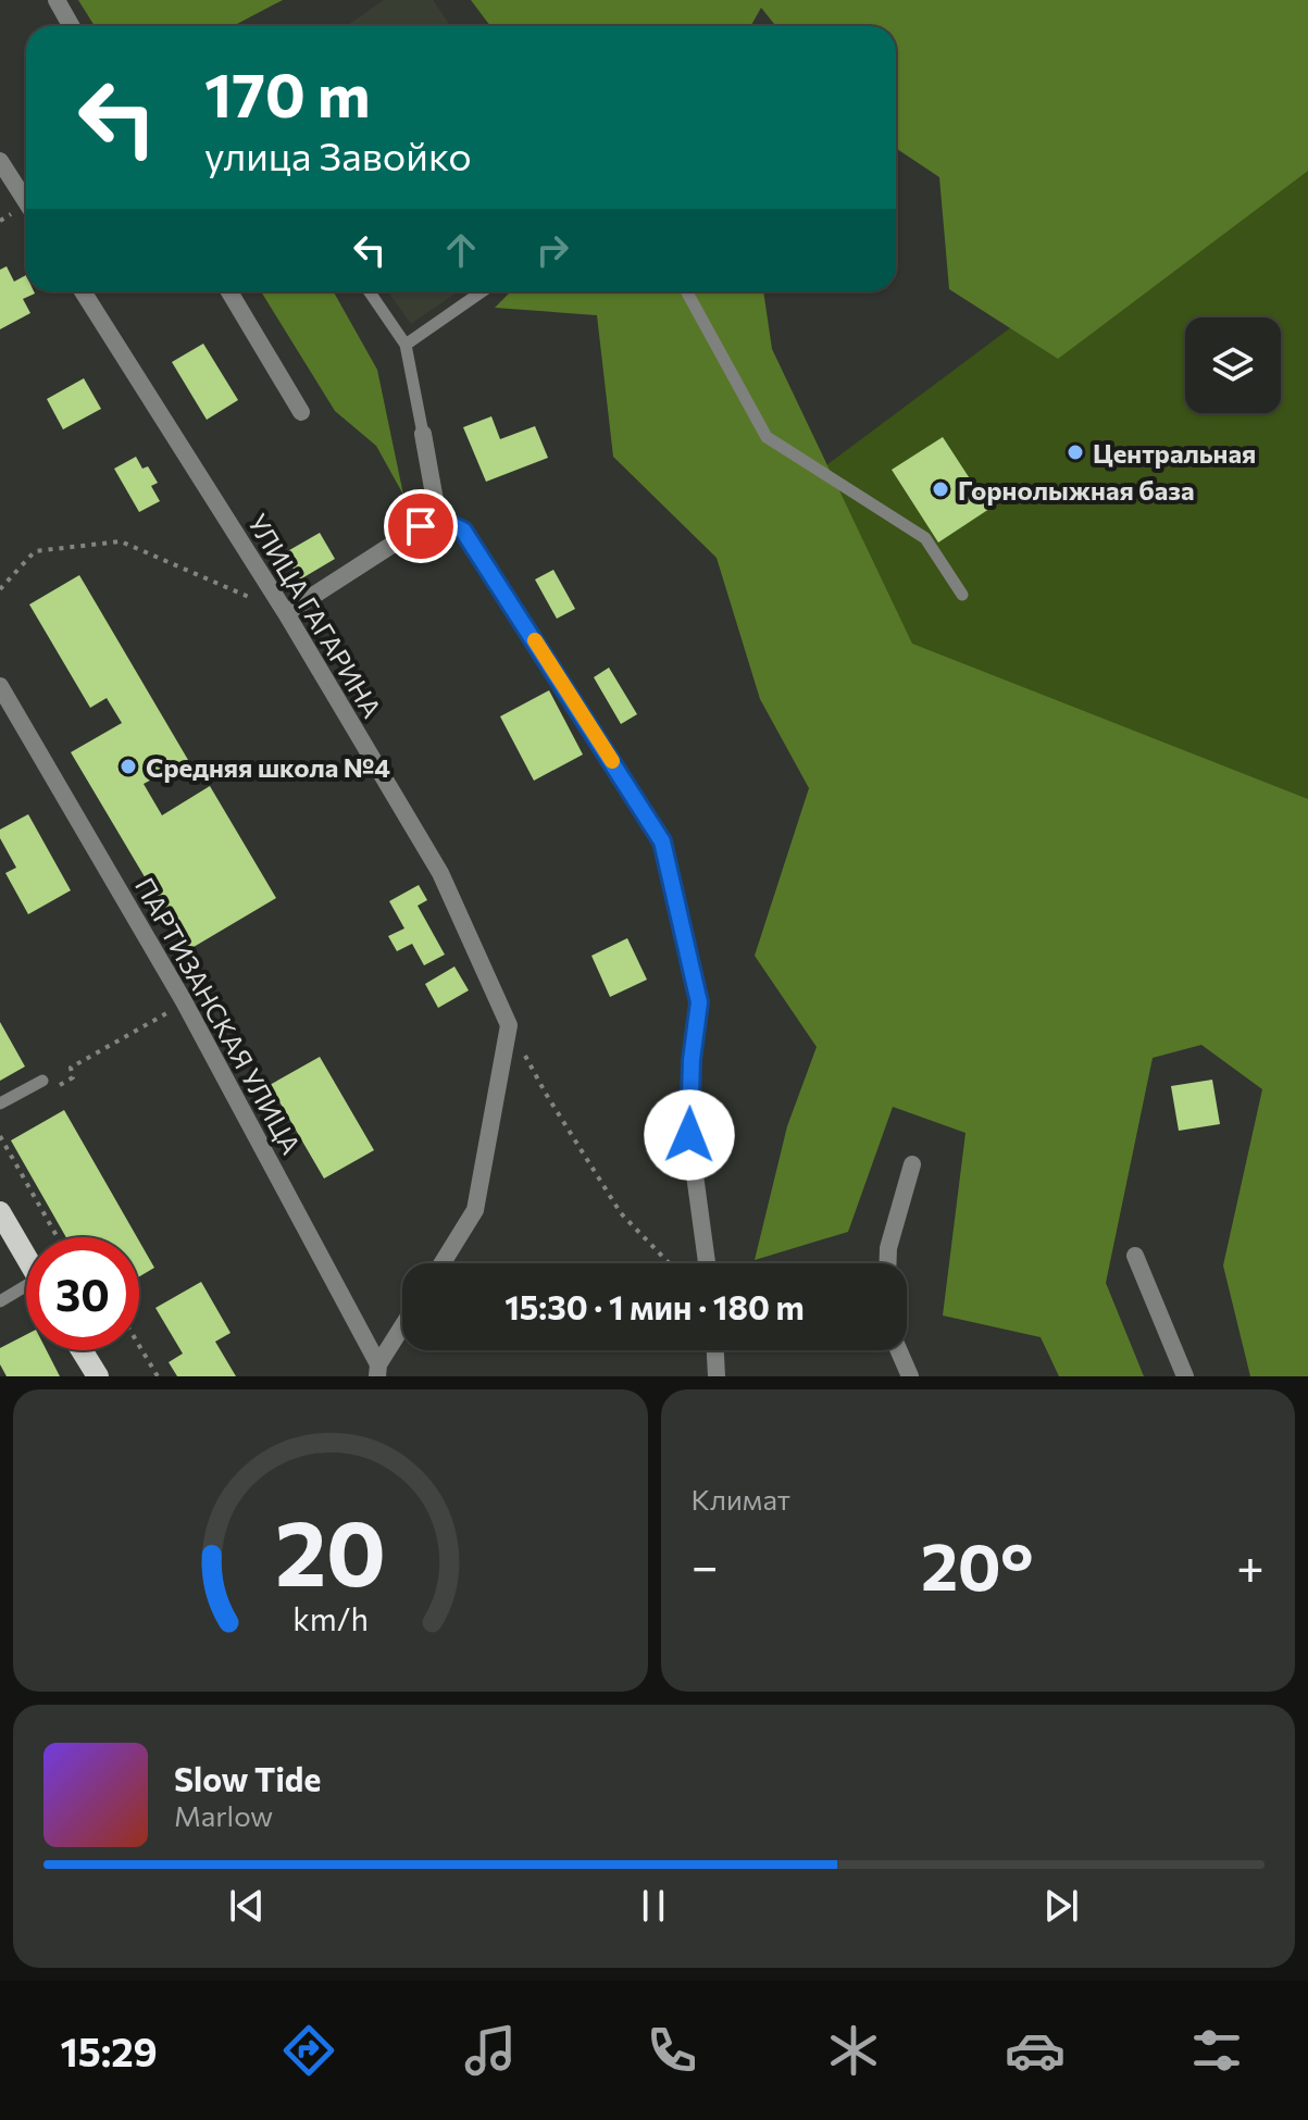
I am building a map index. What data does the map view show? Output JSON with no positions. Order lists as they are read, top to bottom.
{
  "streets": {
    "street": ["УЛИЦА ГАГАРИНА", "ПАРТИЗАНСКАЯ УЛИЦА"]
  },
  "places": ["Центральная", "Горнолыжная база", "Средняя школа №4"],
  "page": {
    "turn": ["170 m", "улица Завойко"],
    "limit": "30",
    "trip": "15:30 · 1 мин · 180 m",
    "tile": "Климат",
    "heat": ["−", "20°", "+"],
    "song": ["Slow Tide", "Marlow"],
    "tabs": "15:29",
    "gauge": ["20", "km/h"]
  }
}
